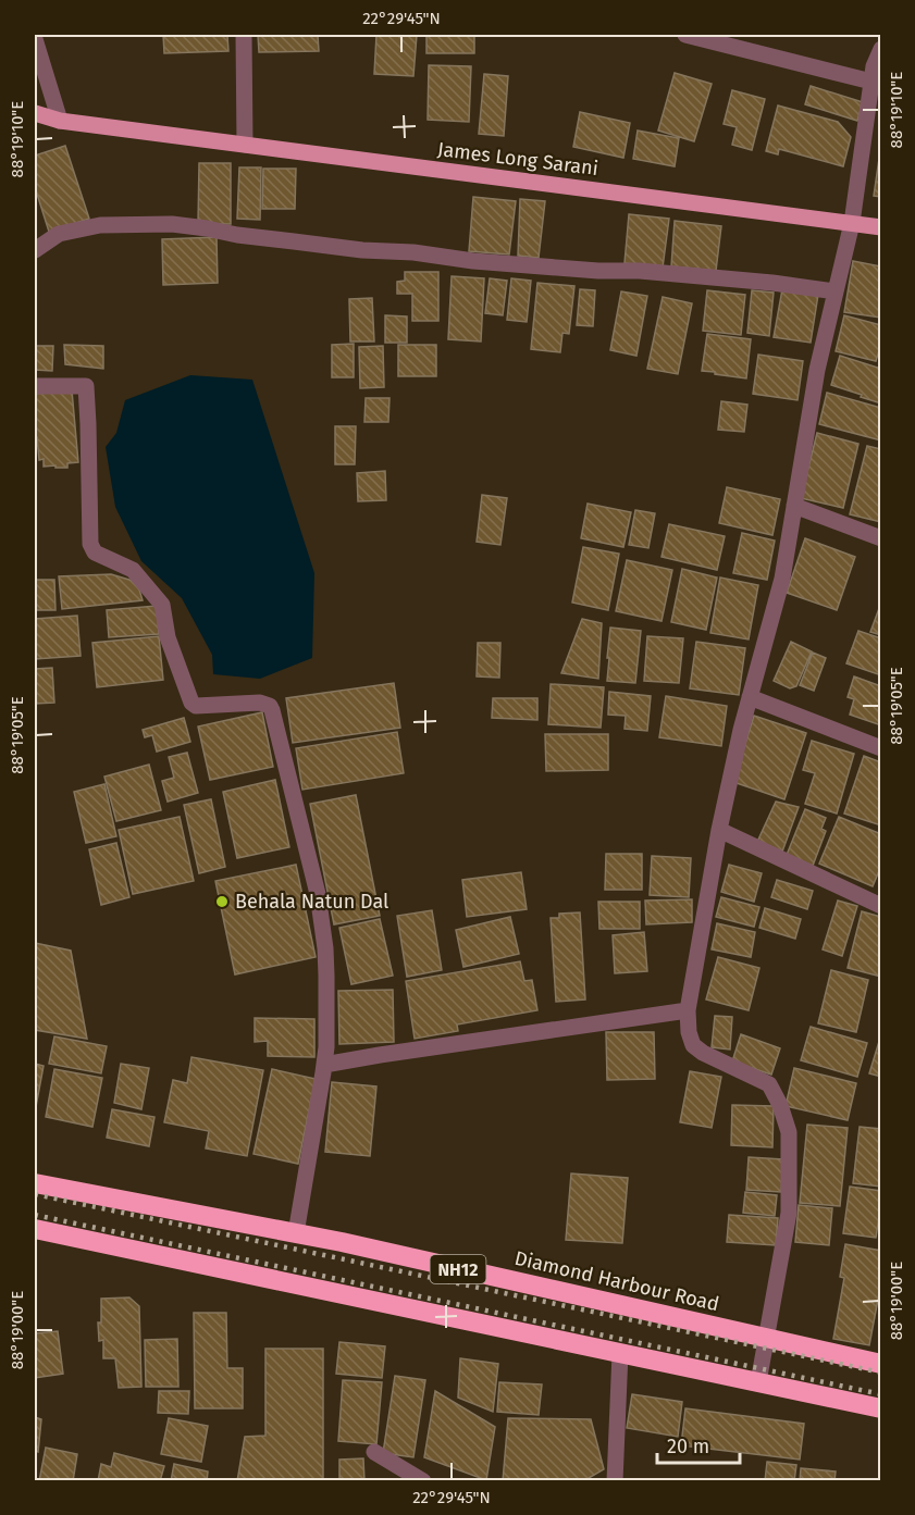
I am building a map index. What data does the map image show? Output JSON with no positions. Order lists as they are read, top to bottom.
{
  "streets": {
    "highway": ["NH12", "Diamond Harbour Road"],
    "main road": ["James Long Sarani"]
  },
  "places": ["Behala Natun Dal"],
  "scale_bar": "20 m",
  "coordinates": [
    "22°29'45\"N",
    "88°19'10\"E",
    "88°19'05\"E",
    "88°19'00\"E"
  ]
}
